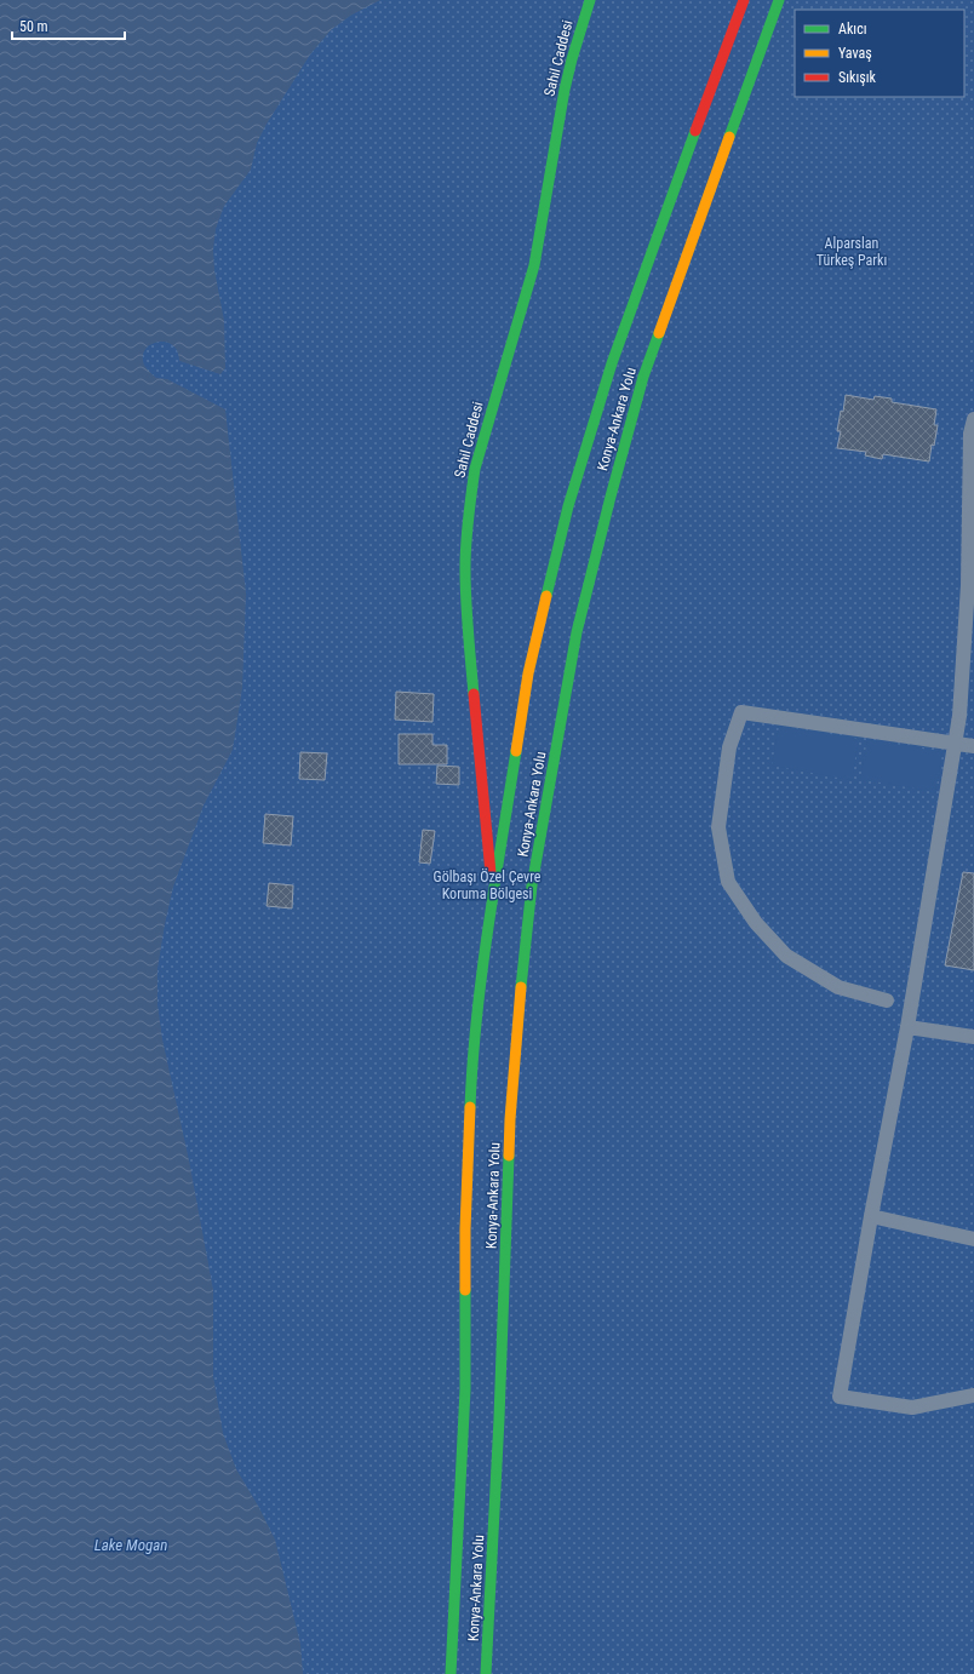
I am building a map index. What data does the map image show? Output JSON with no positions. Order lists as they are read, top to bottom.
{
  "streets": {
    "main road": ["Sahil Caddesi", "Konya-Ankara Yolu"]
  },
  "water": ["Lake Mogan"],
  "parks": ["Alparslan Türkeş Parkı", "Gölbaşı Özel Çevre Koruma Bölgesi"],
  "legend": ["Akıcı", "Yavaş", "Sıkışık"],
  "scale_bar": "50 m"
}
